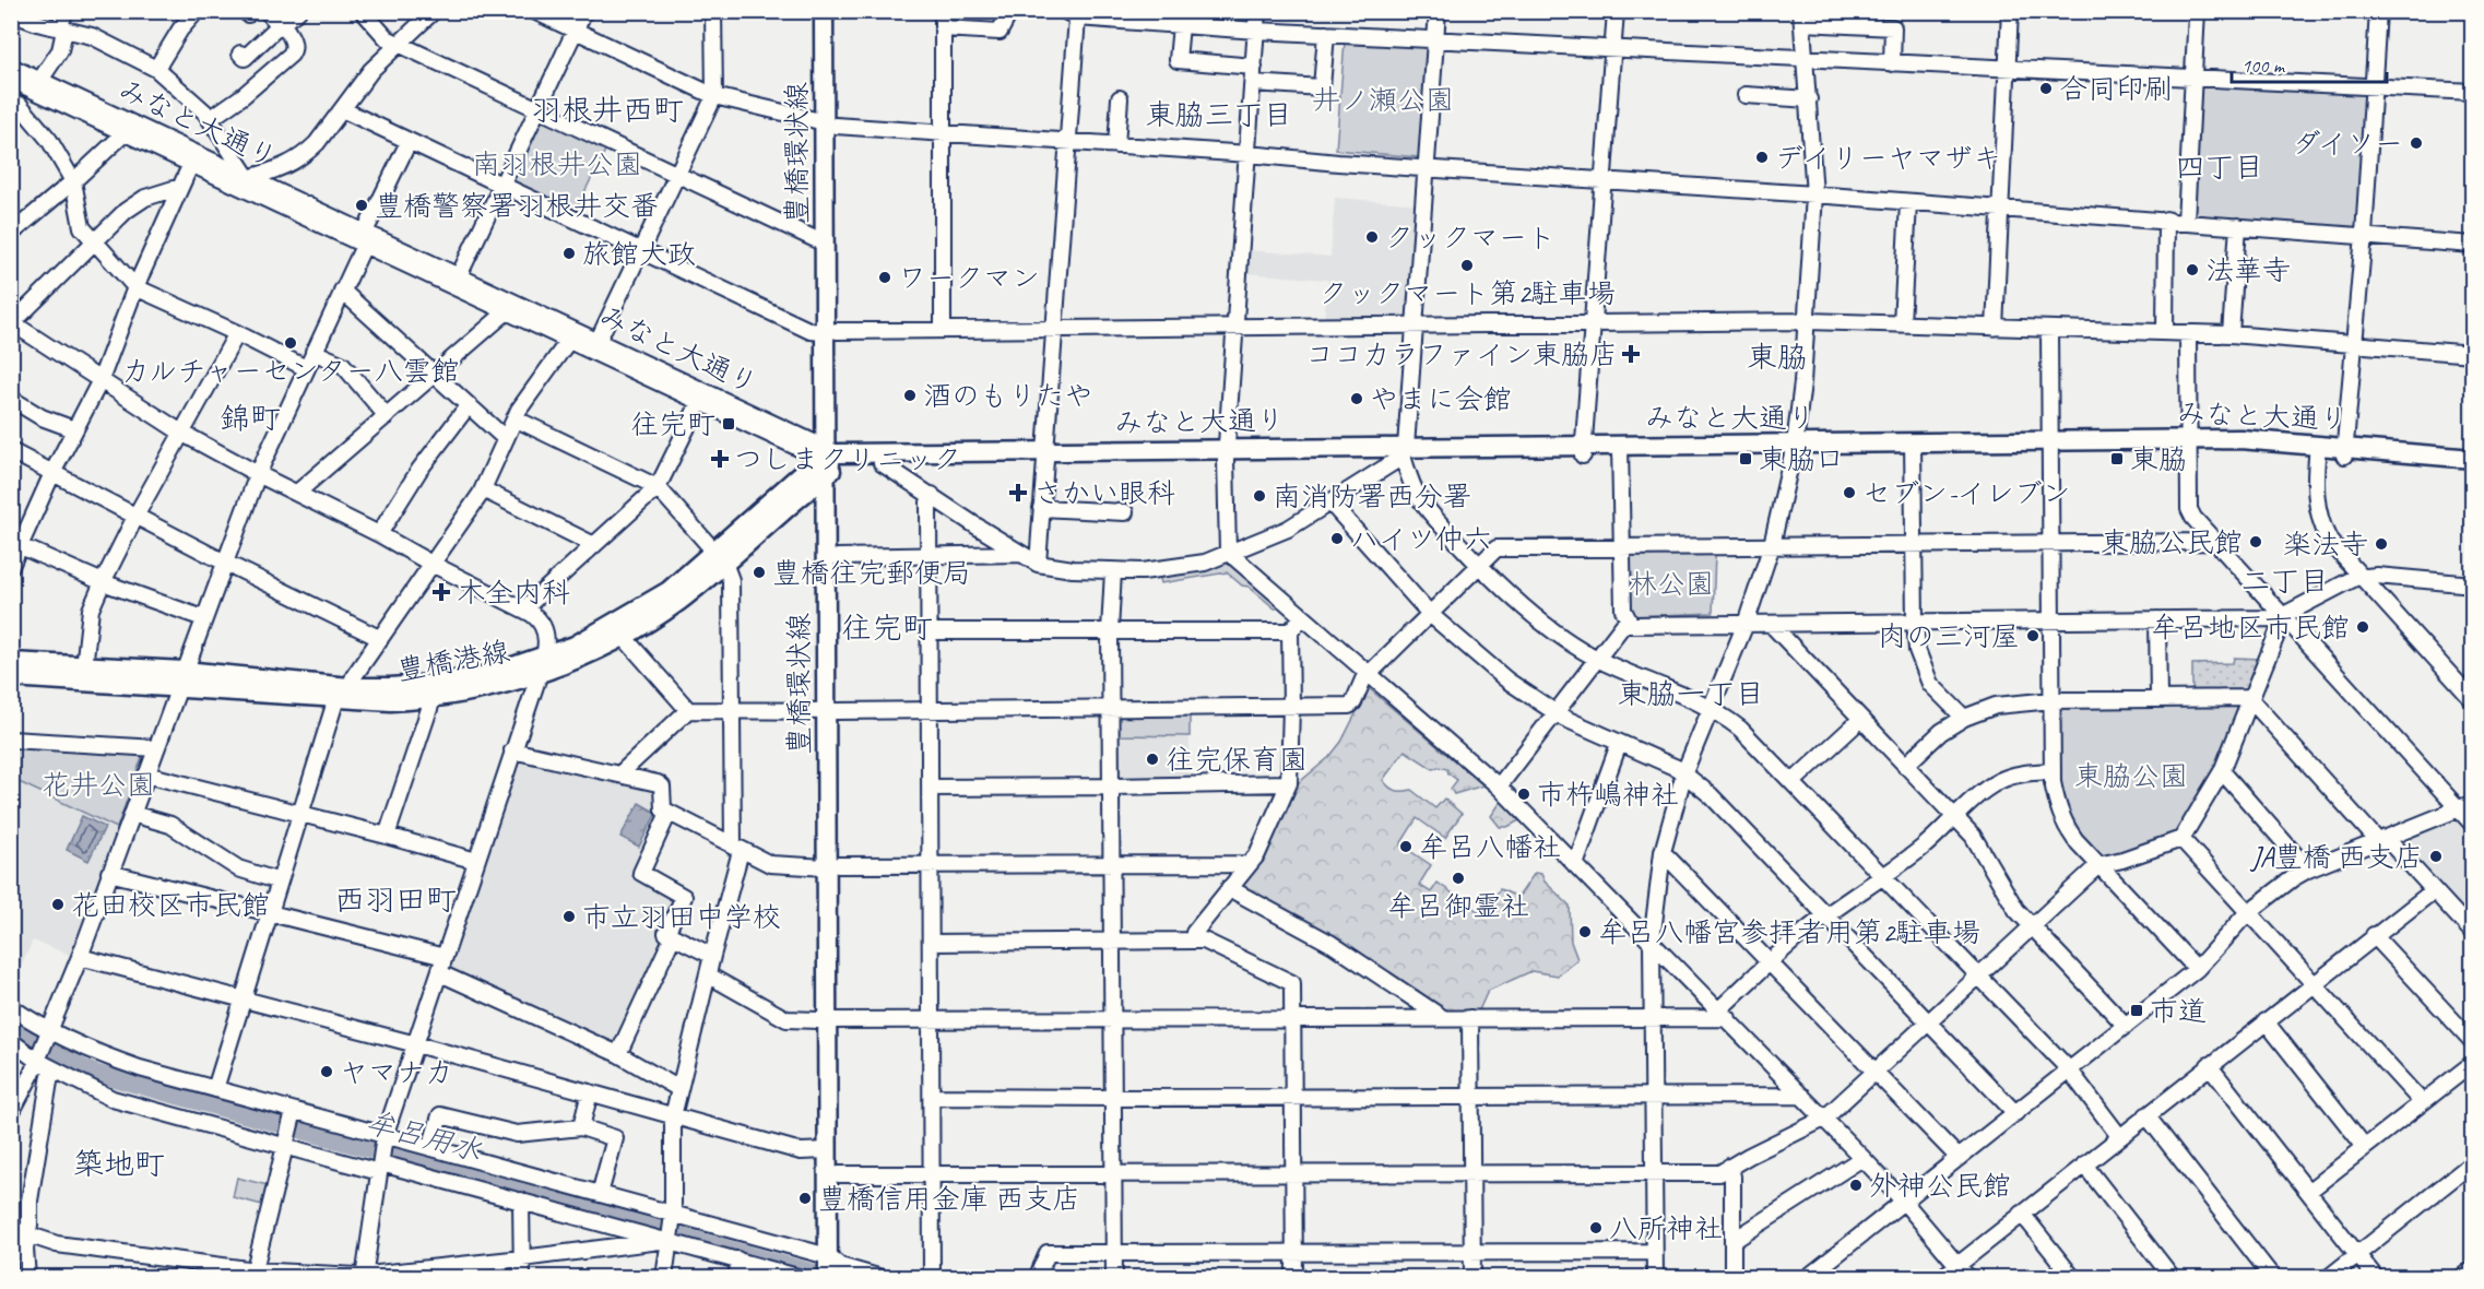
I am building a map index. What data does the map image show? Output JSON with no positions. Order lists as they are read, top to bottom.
{
  "streets": {
    "main road": ["みなと大通り", "豊橋環状線", "豊橋港線"]
  },
  "crossings": [
    ["みなと大通り", "豊橋環状線"],
    ["みなと大通り", "豊橋港線"],
    ["豊橋環状線", "豊橋港線"]
  ],
  "districts": [
    "羽根井西町",
    "東脇三丁目",
    "四丁目",
    "東脇",
    "錦町",
    "二丁目",
    "往完町",
    "東脇一丁目",
    "西羽田町",
    "築地町"
  ],
  "water": ["牟呂用水"],
  "parks": [
    "井ノ瀬公園",
    "南羽根井公園",
    "林公園",
    "東脇公園",
    "花井公園"
  ],
  "places": {
    "other": [
      "合同印刷",
      "ダイソー",
      "デイリーヤマザキ",
      "豊橋警察署羽根井交番",
      "クックマート",
      "旅館大政",
      "クックマート第2駐車場",
      "法華寺",
      "ワークマン",
      "カルチャーセンター八雲館",
      "酒のもりたや",
      "やまに会館",
      "セブン-イレブン",
      "南消防署西分署",
      "ハイツ仲六",
      "東脇公民館",
      "楽法寺",
      "豊橋往完郵便局",
      "牟呂地区市民館",
      "肉の三河屋",
      "往完保育園",
      "市杵嶋神社",
      "牟呂八幡社",
      "JA豊橋 西支店",
      "牟呂御霊社",
      "花田校区市民館",
      "市立羽田中学校",
      "牟呂八幡宮参拝者用第2駐車場",
      "ヤマナカ",
      "外神公民館",
      "豊橋信用金庫 西支店",
      "八所神社"
    ],
    "health": [
      "ココカラファイン東脇店",
      "つしまクリニック",
      "さかい眼科",
      "木全内科"
    ],
    "transit": [
      "往完町",
      "東脇口",
      "東脇",
      "市道"
    ]
  },
  "scale_bar": "100 m"
}
